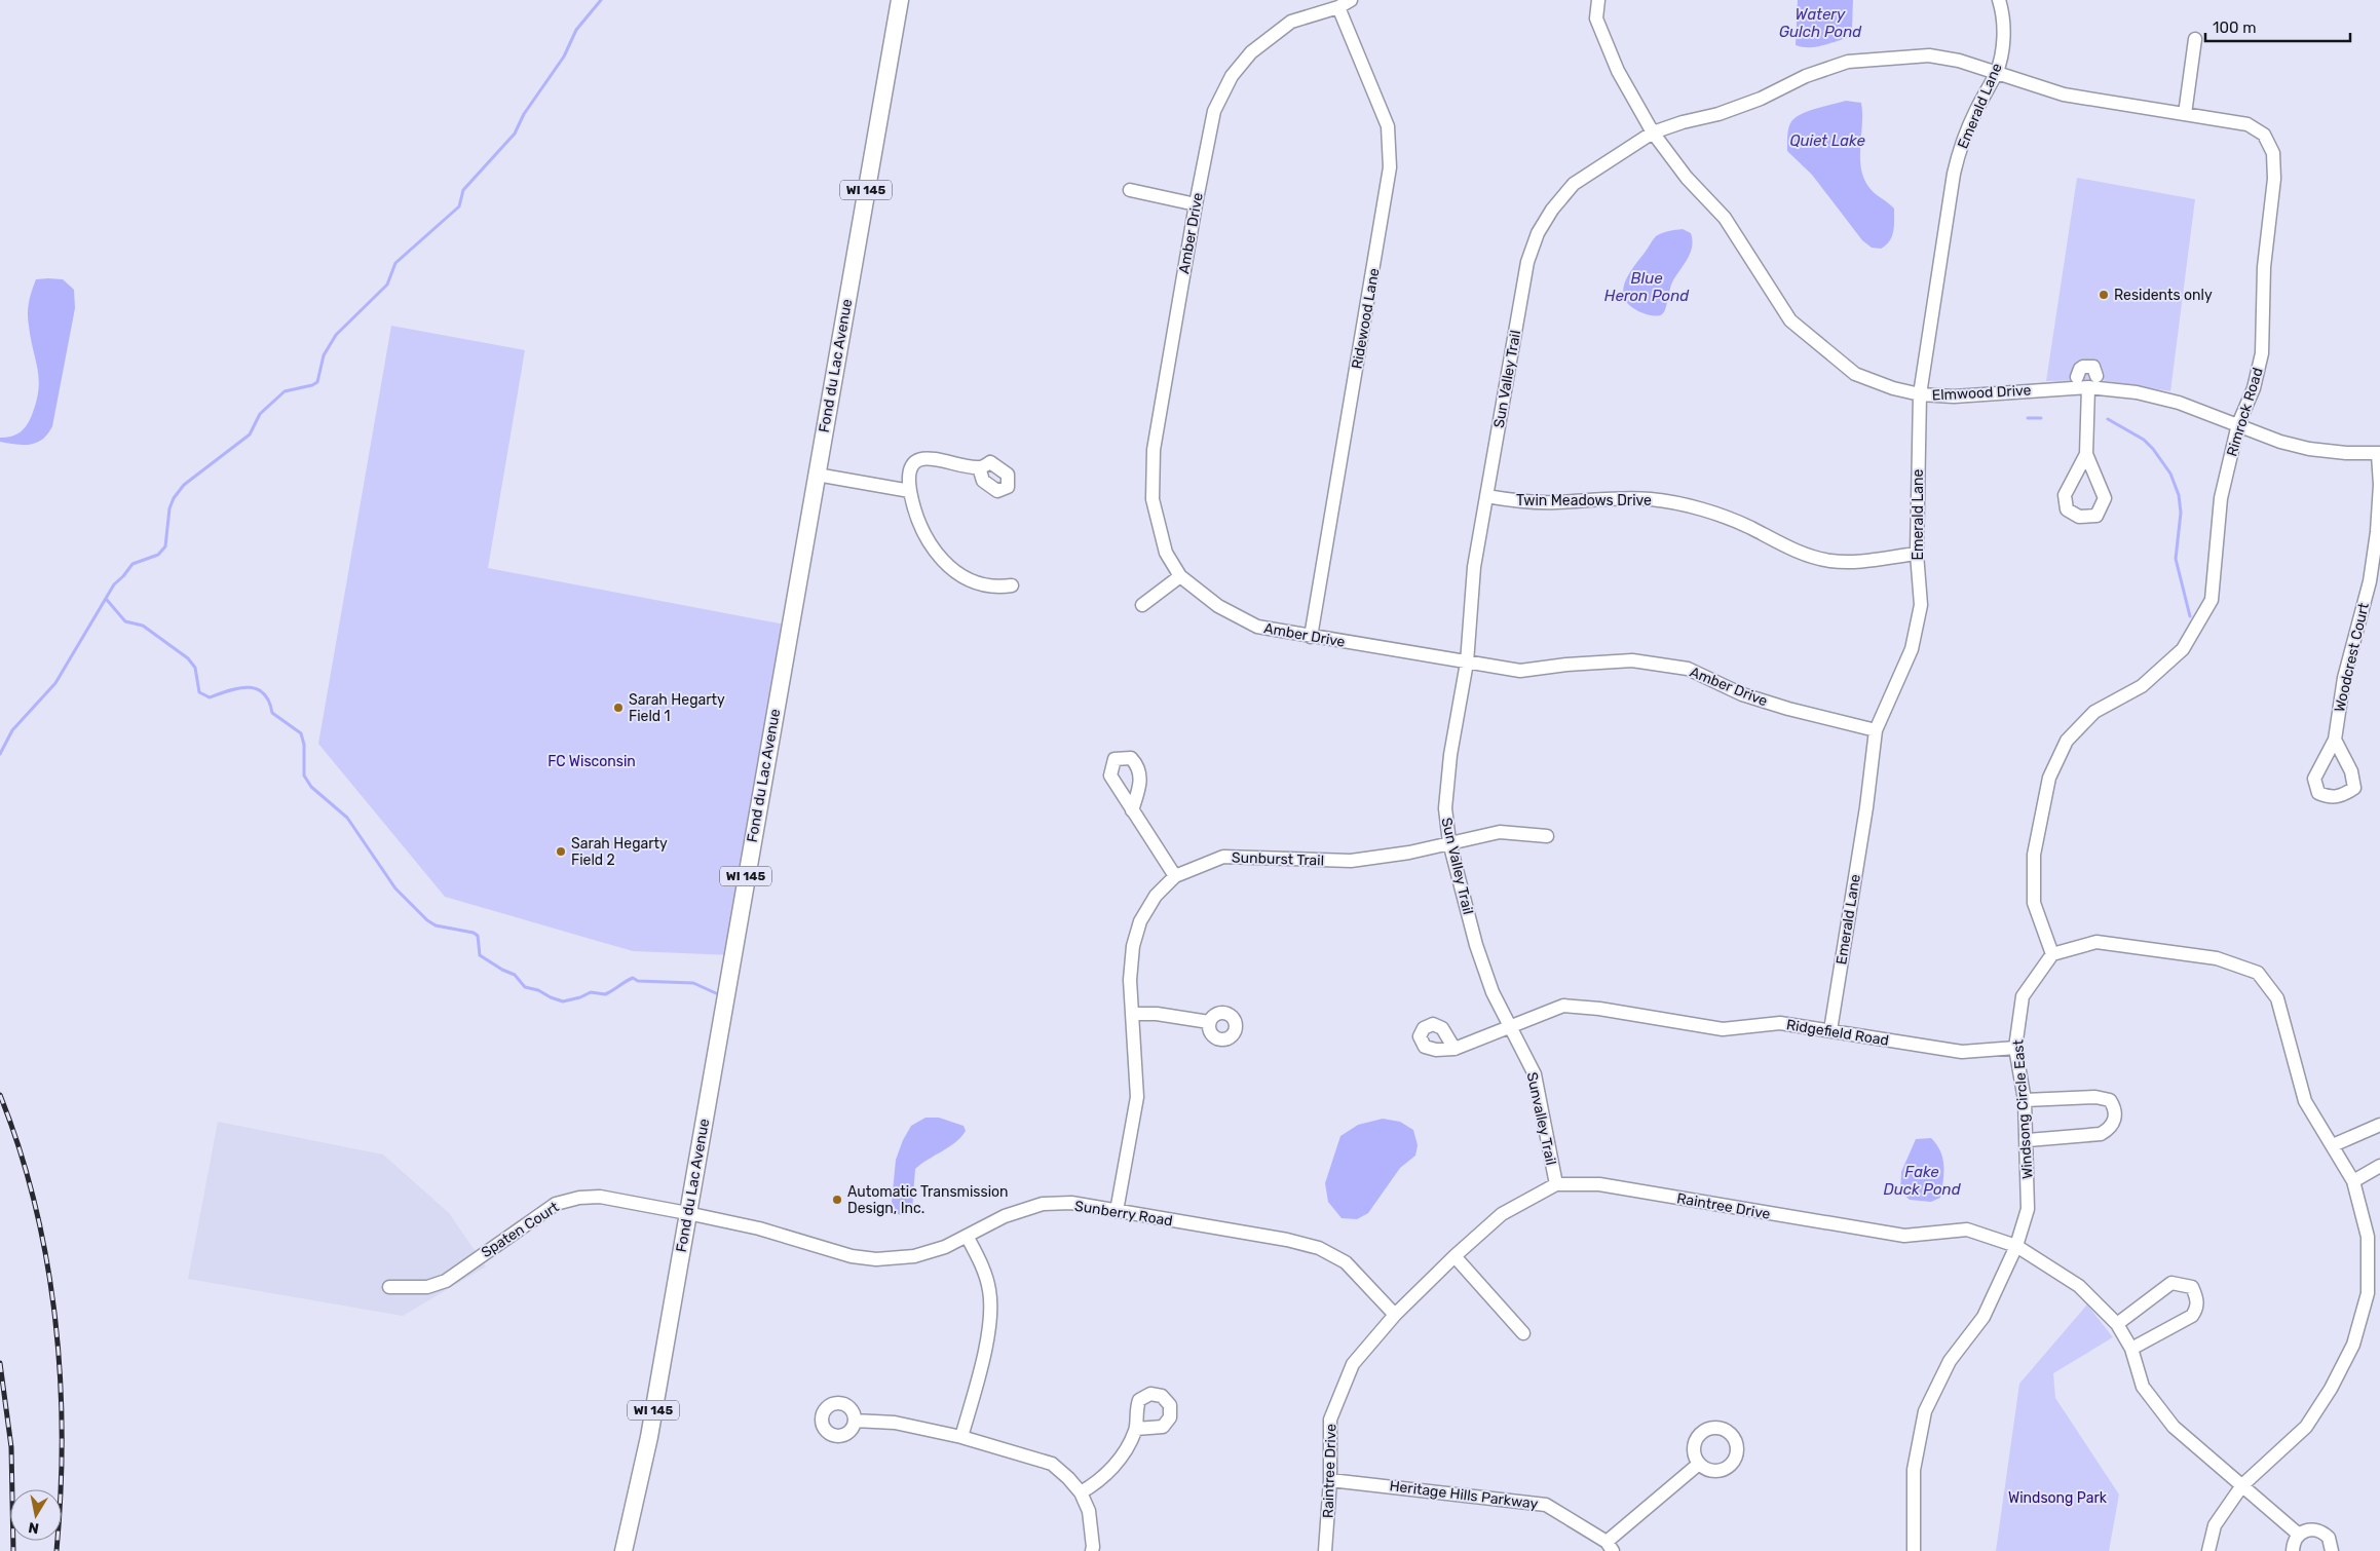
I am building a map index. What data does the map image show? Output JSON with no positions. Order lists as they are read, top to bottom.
{
  "streets": {
    "main road": ["WI 145", "Fond du Lac Avenue"],
    "street": [
      "Emerald Lane",
      "Amber Drive",
      "Ridewood Lane",
      "Sun Valley Trail",
      "Elmwood Drive",
      "Rimrock Road",
      "Twin Meadows Drive",
      "Woodcrest Court",
      "Sunburst Trail",
      "Ridgefield Road",
      "Windsong Circle East",
      "Sunvalley Trail",
      "Raintree Drive",
      "Sunberry Road",
      "Spaten Court",
      "Heritage Hills Parkway"
    ]
  },
  "crossings": [
    ["Emerald Lane", "Amber Drive"],
    ["Emerald Lane", "Sun Valley Trail"],
    ["Emerald Lane", "Elmwood Drive"],
    ["Emerald Lane", "Rimrock Road"],
    ["Emerald Lane", "Twin Meadows Drive"],
    ["Emerald Lane", "Ridgefield Road"],
    ["Amber Drive", "Ridewood Lane"],
    ["Amber Drive", "Sun Valley Trail"],
    ["Fond du Lac Avenue", "Sunberry Road"],
    ["Fond du Lac Avenue", "Spaten Court"],
    ["Sun Valley Trail", "Elmwood Drive"],
    ["Sun Valley Trail", "Rimrock Road"],
    ["Sun Valley Trail", "Twin Meadows Drive"],
    ["Sun Valley Trail", "Sunburst Trail"],
    ["Sun Valley Trail", "Ridgefield Road"],
    ["Sun Valley Trail", "Sunvalley Trail"],
    ["Elmwood Drive", "Rimrock Road"],
    ["Elmwood Drive", "Woodcrest Court"],
    ["Rimrock Road", "Windsong Circle East"],
    ["Sunburst Trail", "Sunberry Road"],
    ["Ridgefield Road", "Windsong Circle East"],
    ["Ridgefield Road", "Sunvalley Trail"],
    ["Windsong Circle East", "Raintree Drive"],
    ["Sunvalley Trail", "Raintree Drive"],
    ["Raintree Drive", "Sunberry Road"],
    ["Raintree Drive", "Heritage Hills Parkway"],
    ["Sunberry Road", "Spaten Court"]
  ],
  "water": [
    "Watery Gulch Pond",
    "Quiet Lake",
    "Blue Heron Pond",
    "Fake Duck Pond"
  ],
  "parks": ["FC Wisconsin", "Windsong Park"],
  "places": [
    "Residents only",
    "Sarah Hegarty Field 1",
    "Sarah Hegarty Field 2",
    "Automatic Transmission Design, Inc."
  ],
  "scale_bar": "100 m",
  "north": "bottom"
}
